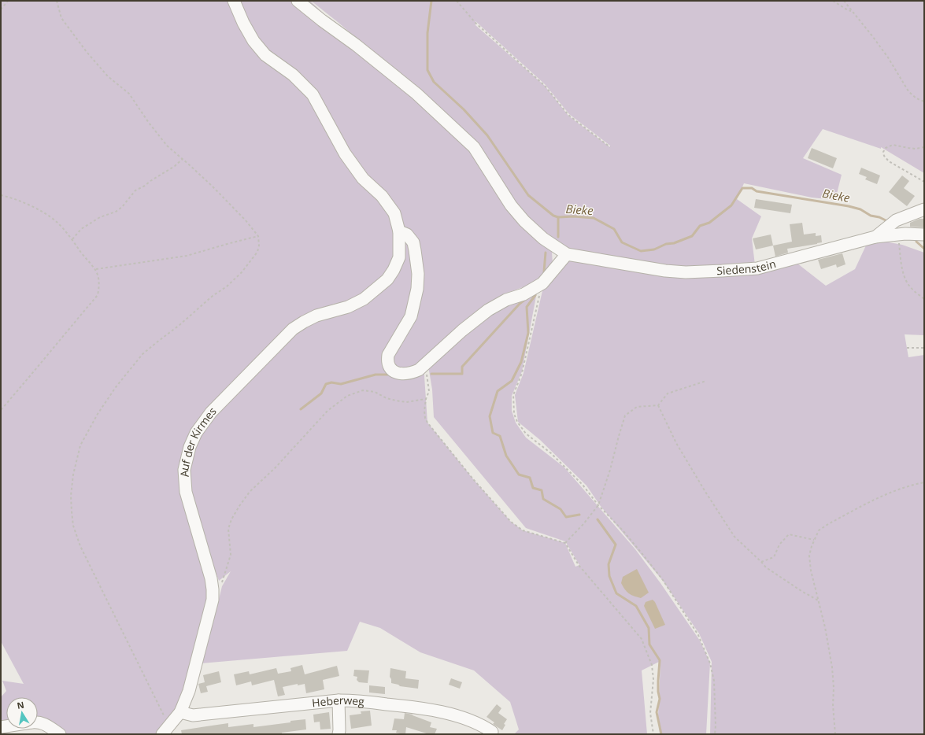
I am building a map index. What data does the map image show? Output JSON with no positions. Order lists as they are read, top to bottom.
{
  "streets": {
    "street": ["Siedenstein", "Auf der Kirmes", "Heberweg"]
  },
  "crossings": [
    ["Auf der Kirmes", "Heberweg"]
  ],
  "water": ["Bieke"],
  "north": "top"
}
